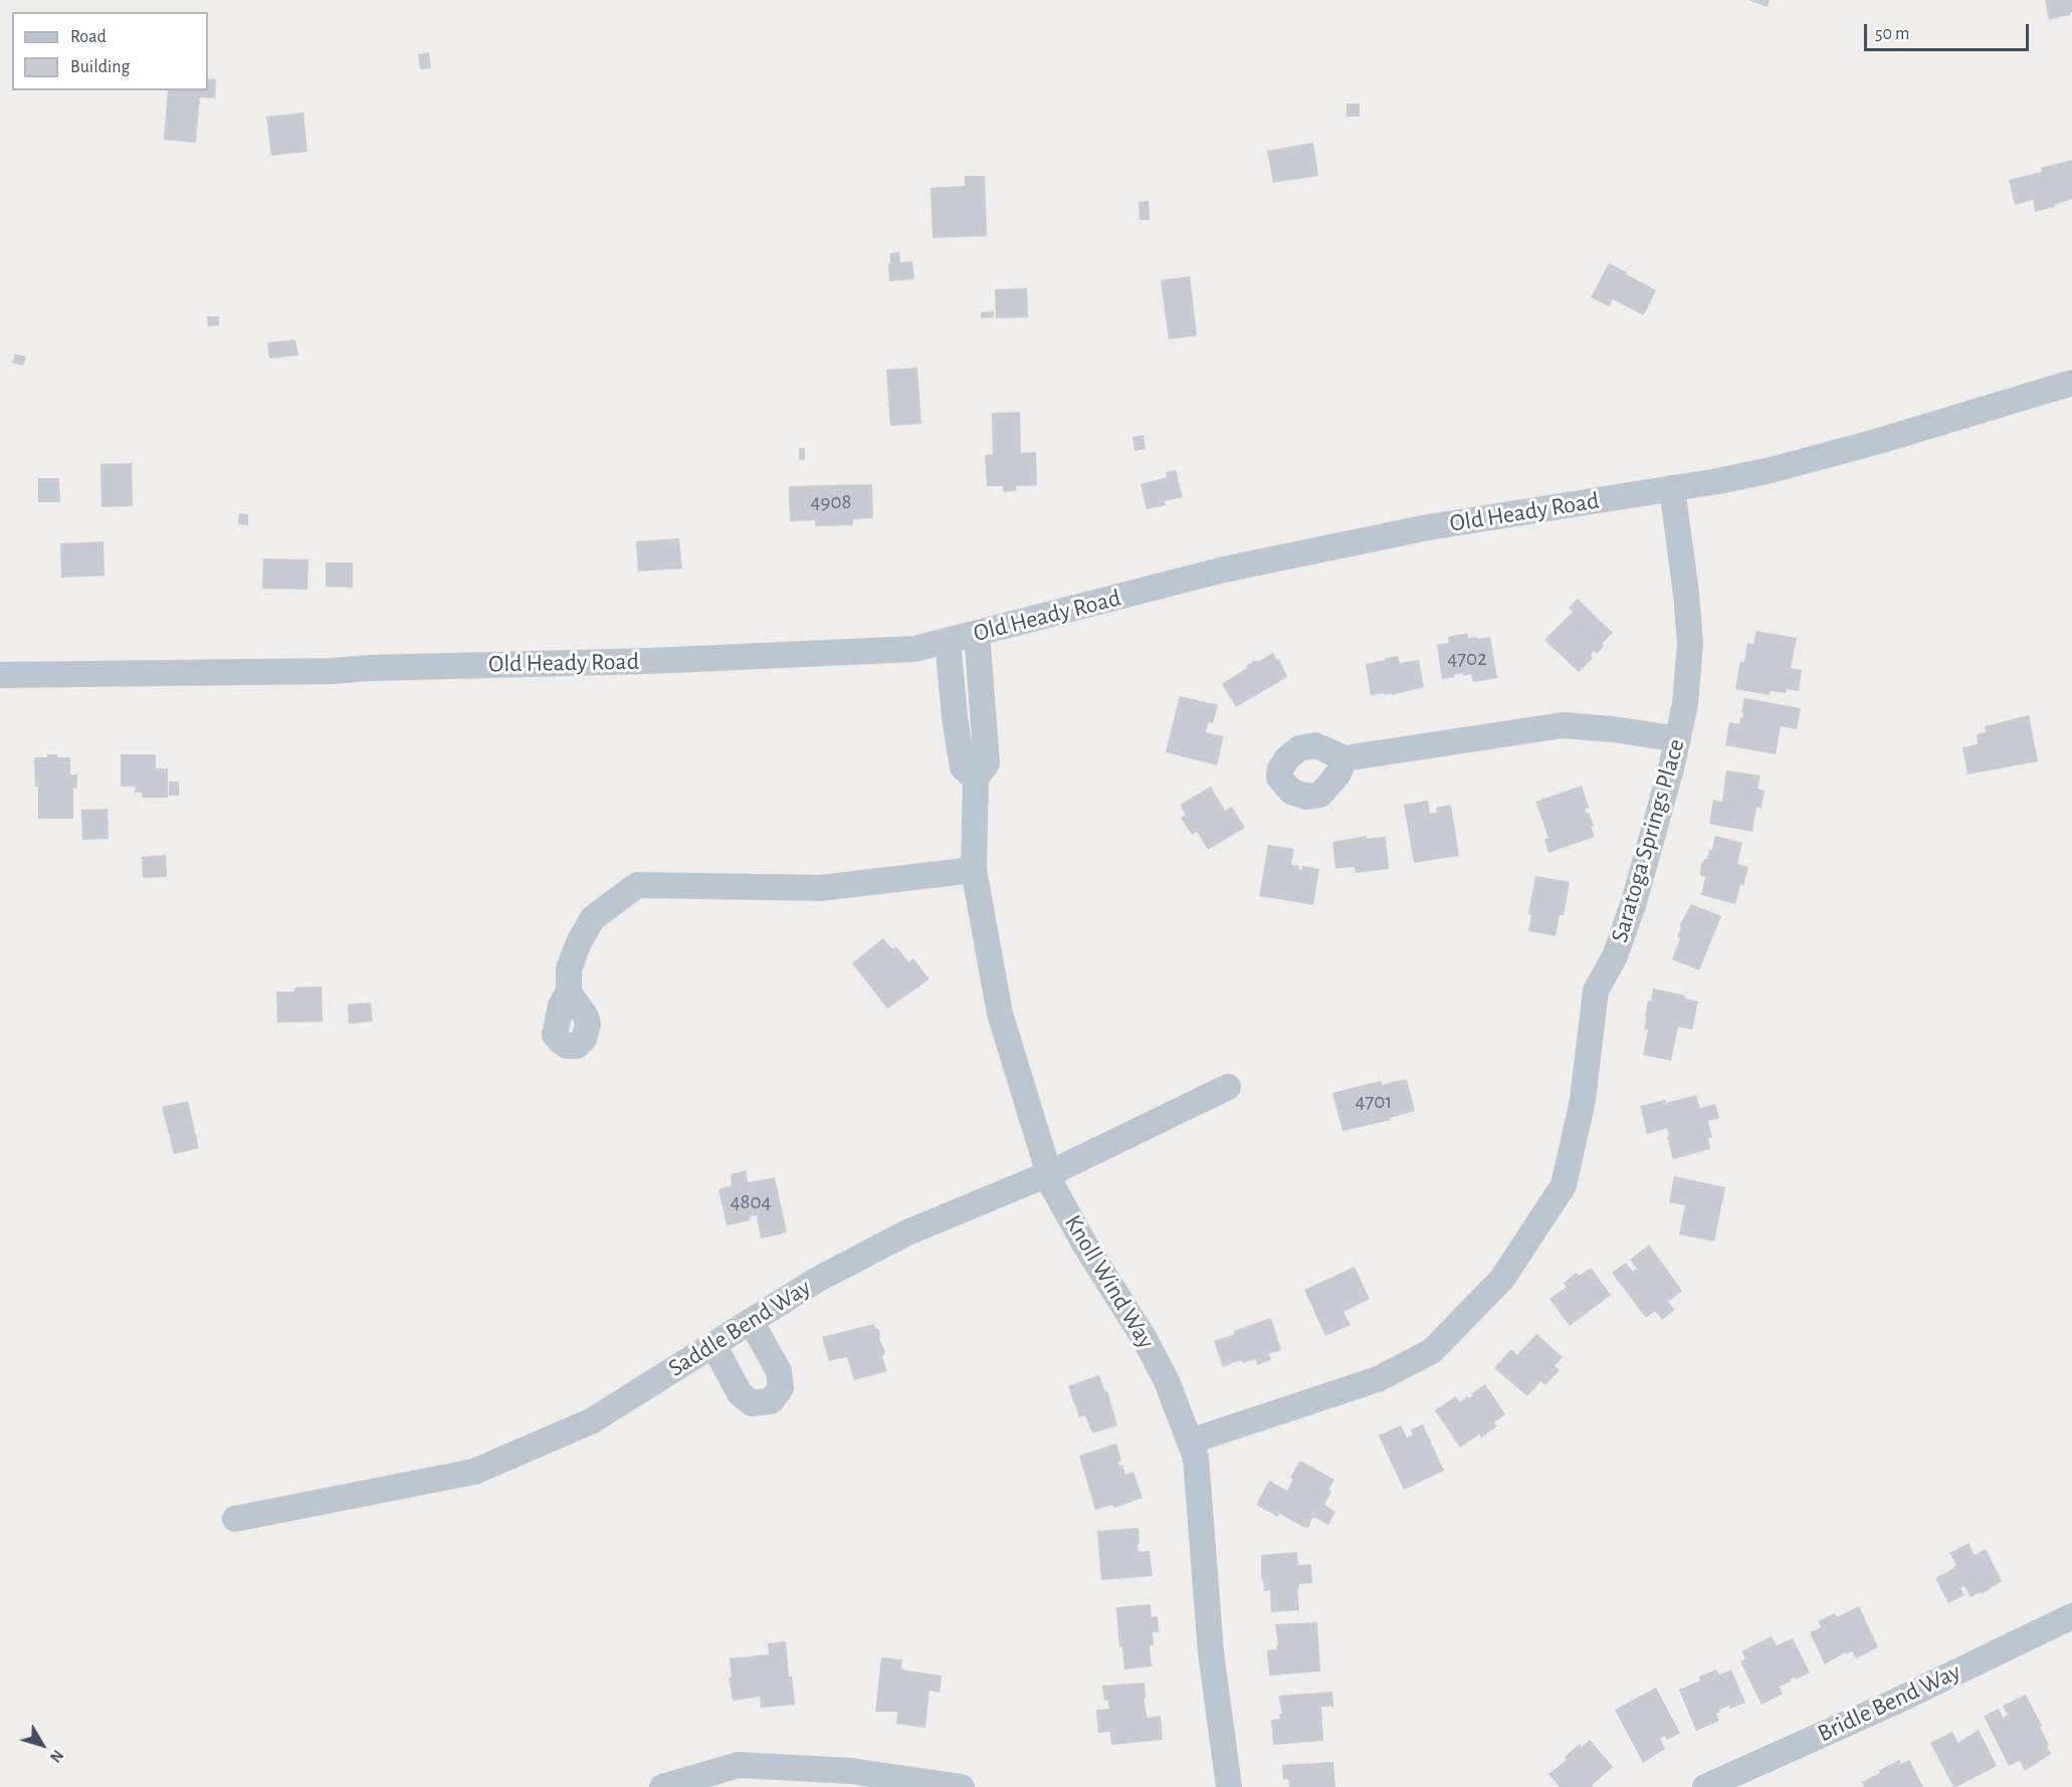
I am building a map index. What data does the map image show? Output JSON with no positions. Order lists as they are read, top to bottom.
{
  "streets": {
    "street": [
      "Old Heady Road",
      "Saratoga Springs Place",
      "Knoll Wind Way",
      "Saddle Bend Way",
      "Bridle Bend Way"
    ]
  },
  "crossings": [
    ["Old Heady Road", "Saratoga Springs Place"],
    ["Old Heady Road", "Knoll Wind Way"],
    ["Saratoga Springs Place", "Knoll Wind Way"],
    ["Knoll Wind Way", "Saddle Bend Way"]
  ],
  "house_numbers": [
    "4908",
    "4702",
    "4701",
    "4804"
  ],
  "legend": ["Road", "Building"],
  "scale_bar": "50 m",
  "north": "bottom right"
}
